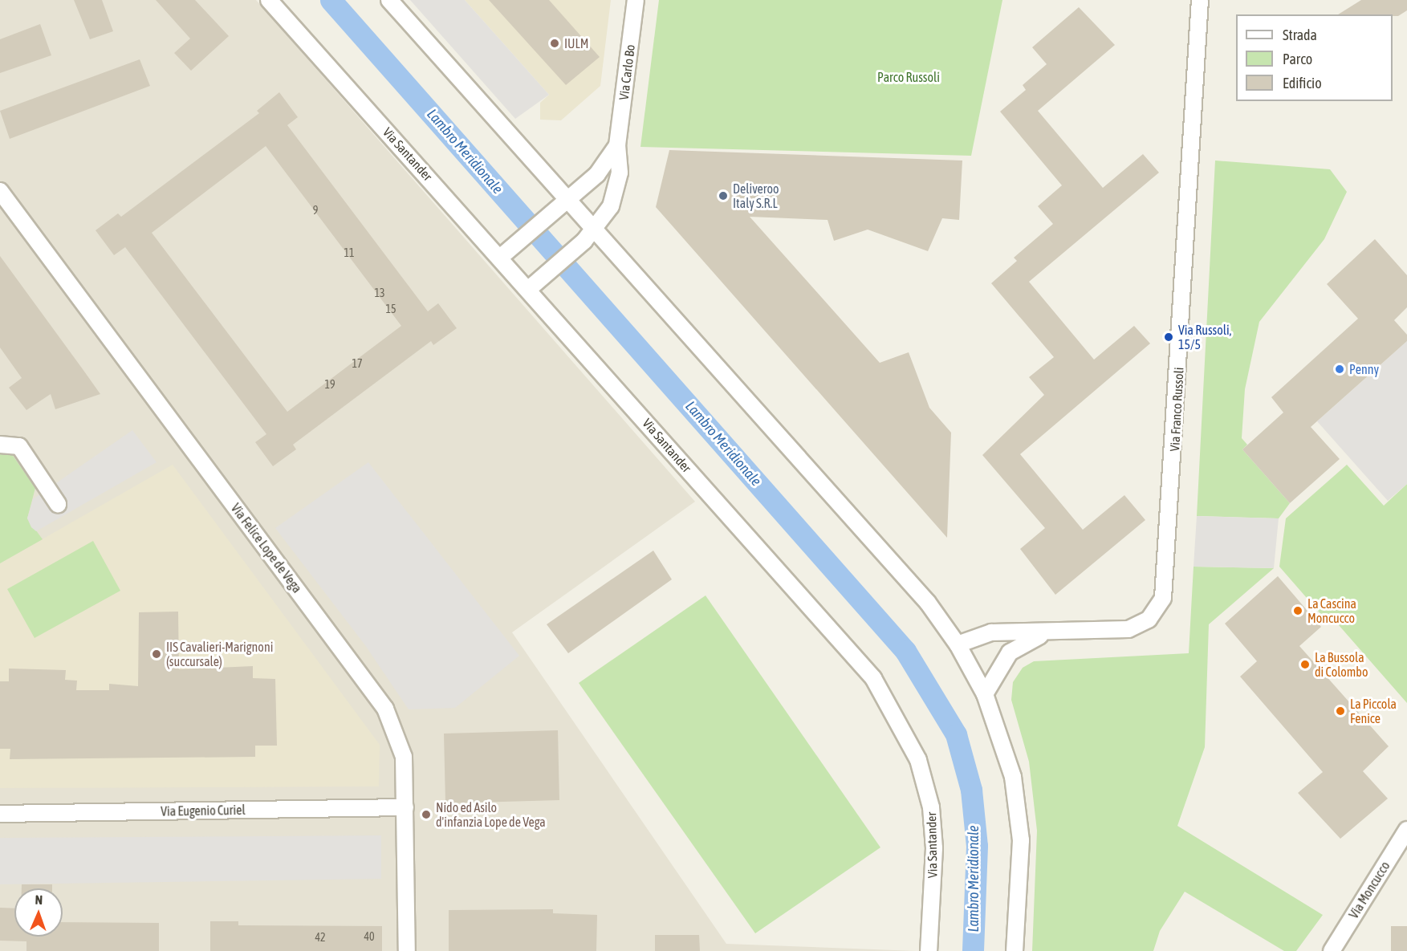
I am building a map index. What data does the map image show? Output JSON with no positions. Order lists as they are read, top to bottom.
{
  "streets": {
    "street": [
      "Via Carlo Bo",
      "Via Santander",
      "Via Franco Russoli",
      "Via Felice Lope de Vega",
      "Via Eugenio Curiel",
      "Via Moncucco"
    ]
  },
  "crossings": [
    ["Via Carlo Bo", "Via Santander"],
    ["Via Felice Lope de Vega", "Via Eugenio Curiel"]
  ],
  "water": ["Lambro Meridionale"],
  "parks": ["Parco Russoli"],
  "places": [
    "IULM",
    "Deliveroo Italy S.R.L",
    "Via Russoli, 15/5",
    "Penny",
    "La Cascina Moncucco",
    "IIS Cavalieri-Marignoni (succursale)",
    "La Bussola di Colombo",
    "La Piccola Fenice",
    "Nido ed Asilo d'infanzia Lope de Vega"
  ],
  "house_numbers": [
    "9",
    "11",
    "13",
    "15",
    "17",
    "19",
    "40",
    "42"
  ],
  "legend": ["Strada", "Parco", "Edificio"],
  "north": "top"
}
